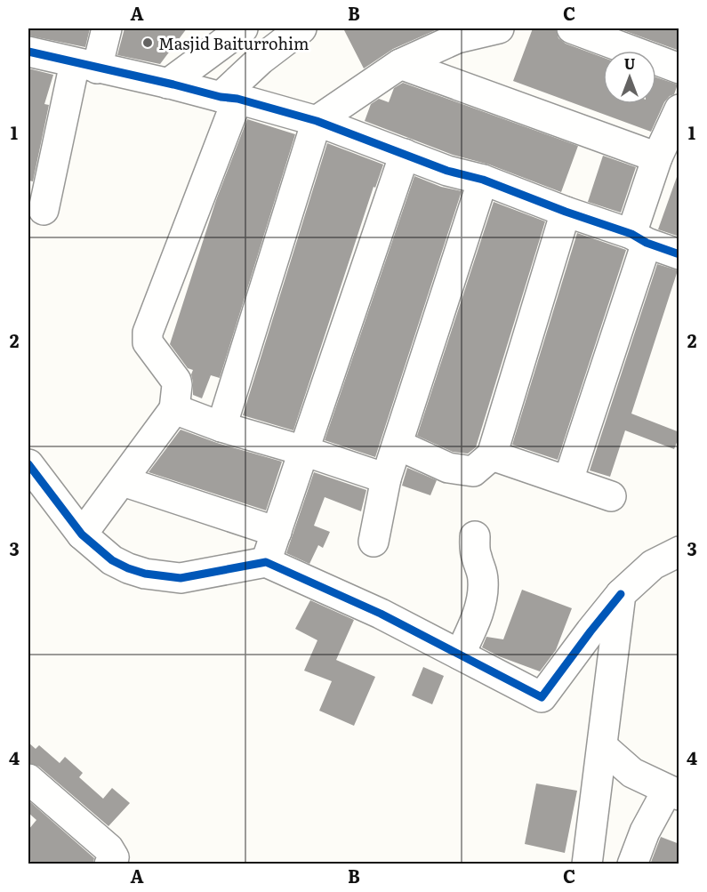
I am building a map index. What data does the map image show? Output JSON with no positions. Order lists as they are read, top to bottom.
{
  "places": ["Masjid Baiturrohim"],
  "north": "top",
  "grid": {
    "columns": ["A", "B", "C"],
    "rows": [
      "1",
      "2",
      "3",
      "4"
    ]
  }
}
